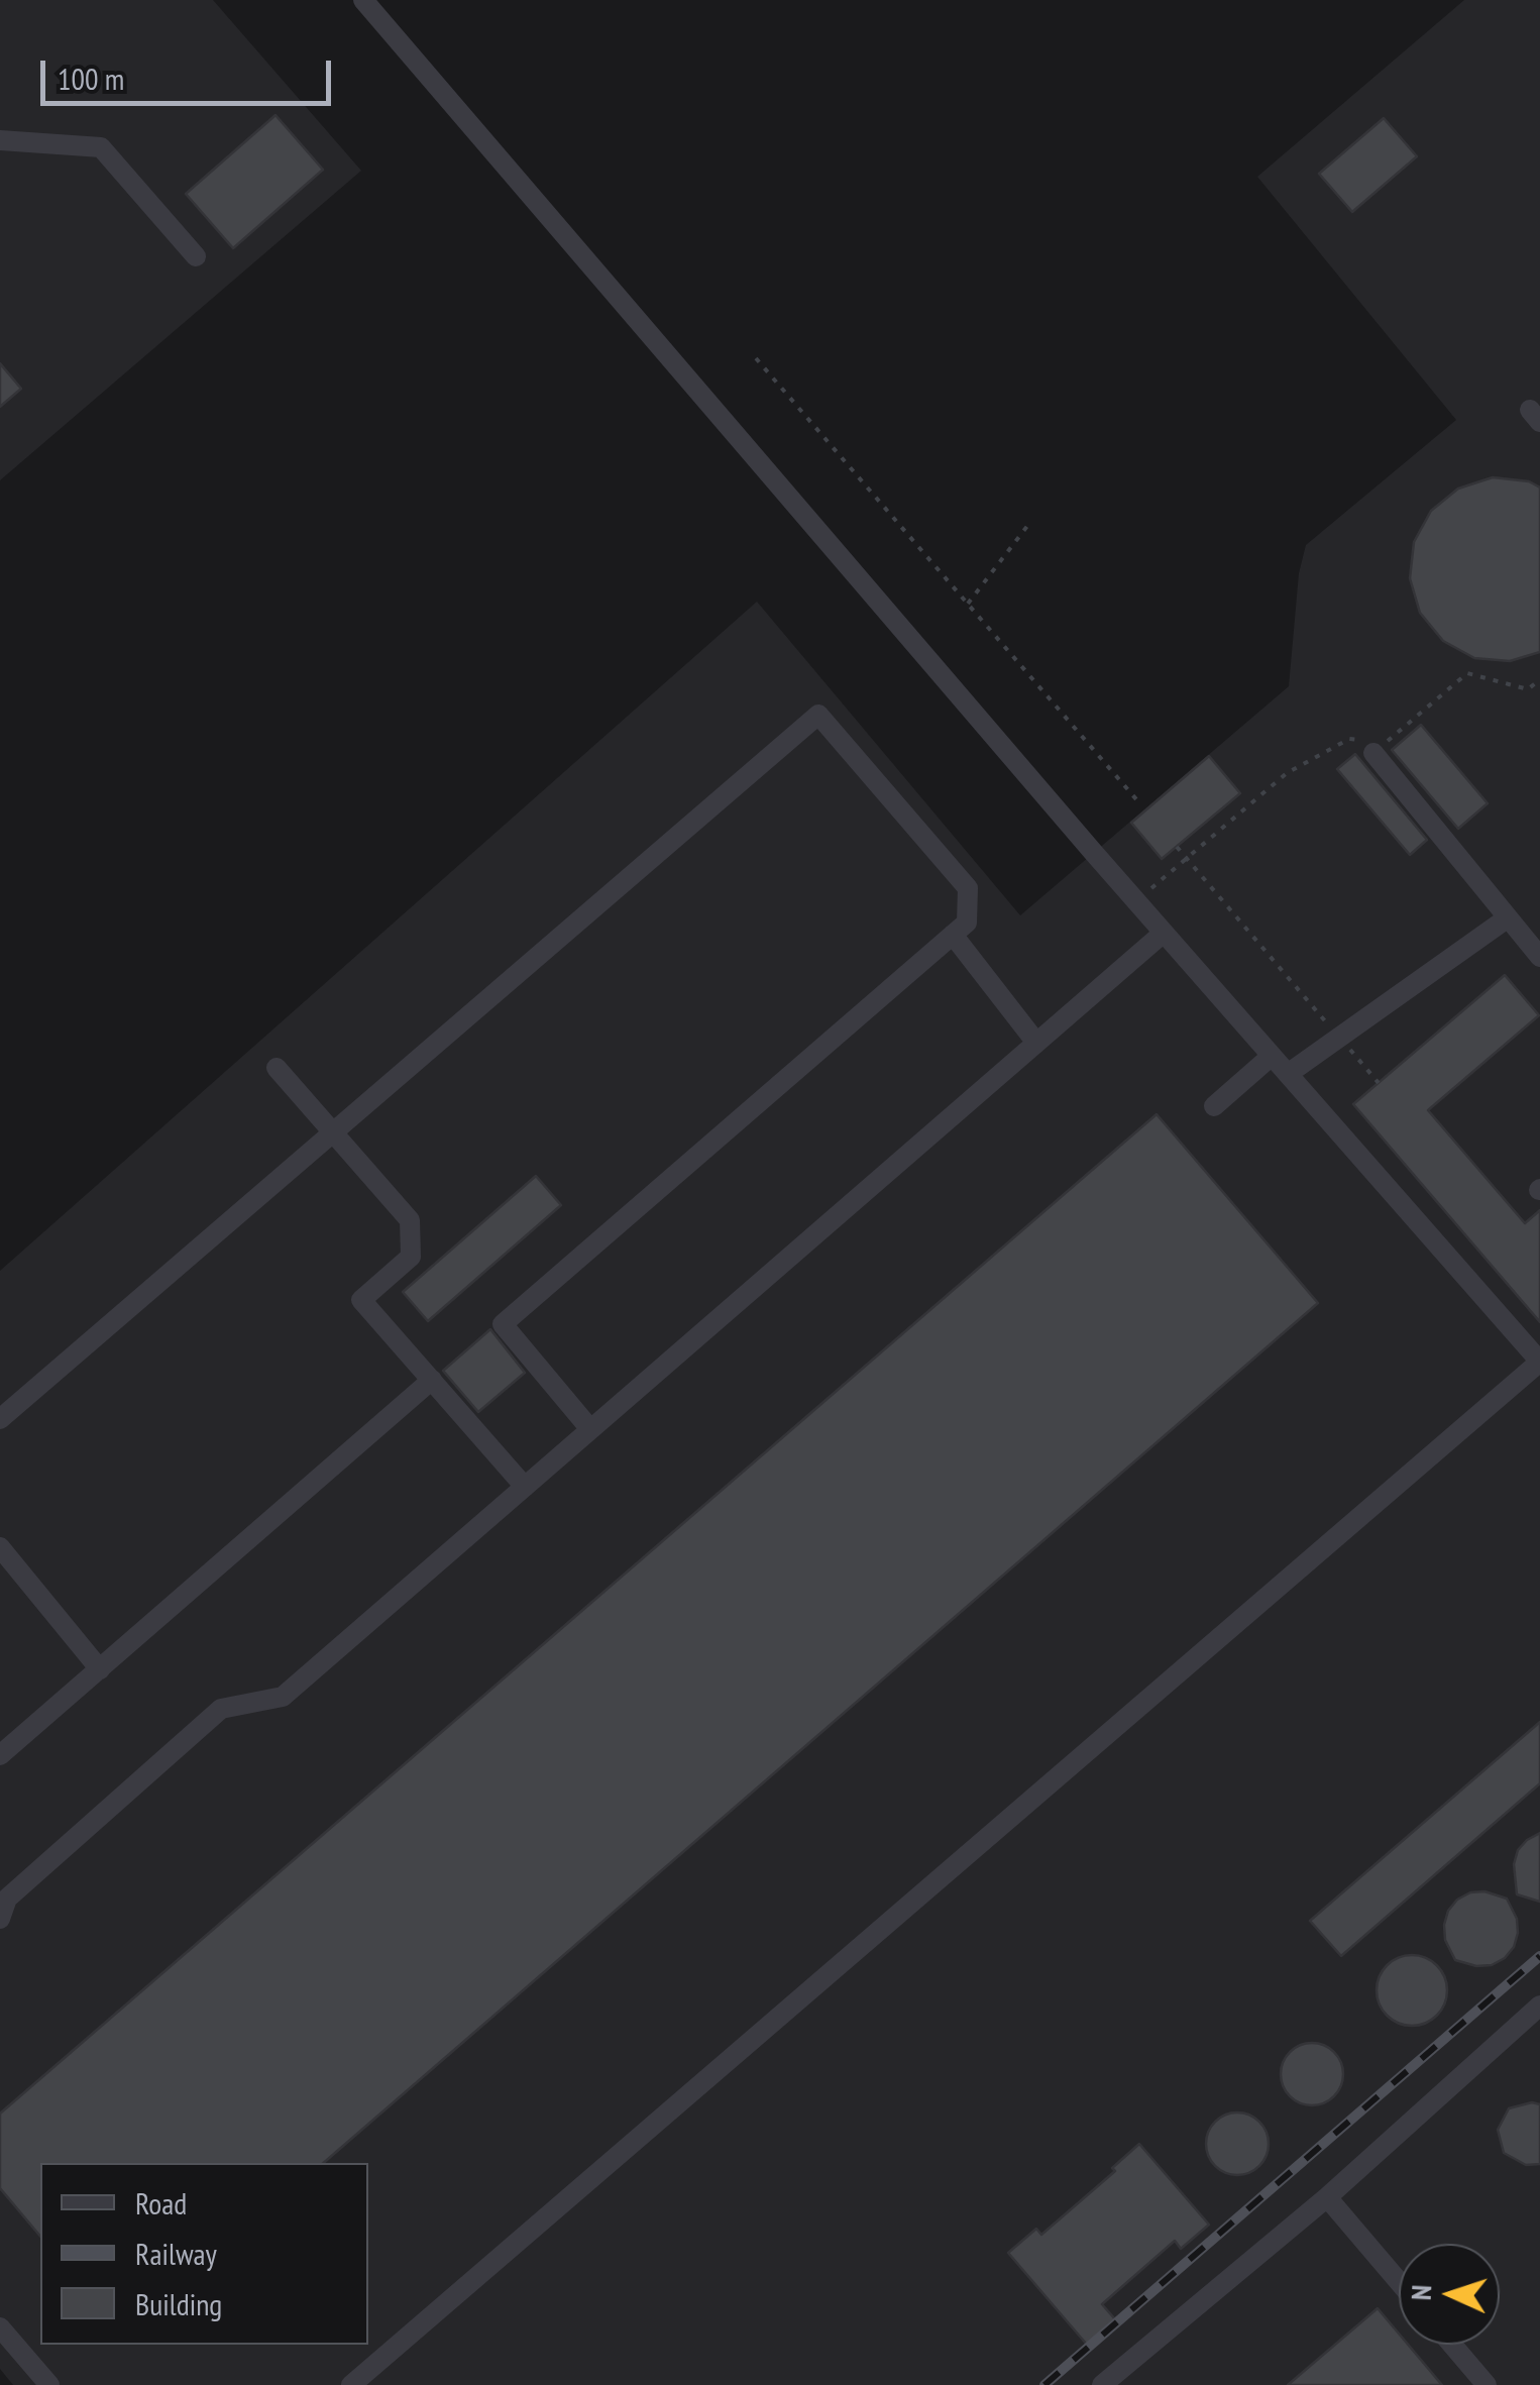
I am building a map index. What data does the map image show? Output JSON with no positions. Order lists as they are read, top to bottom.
{
  "legend": ["Road", "Railway", "Building"],
  "scale_bar": "100 m",
  "north": "left"
}
